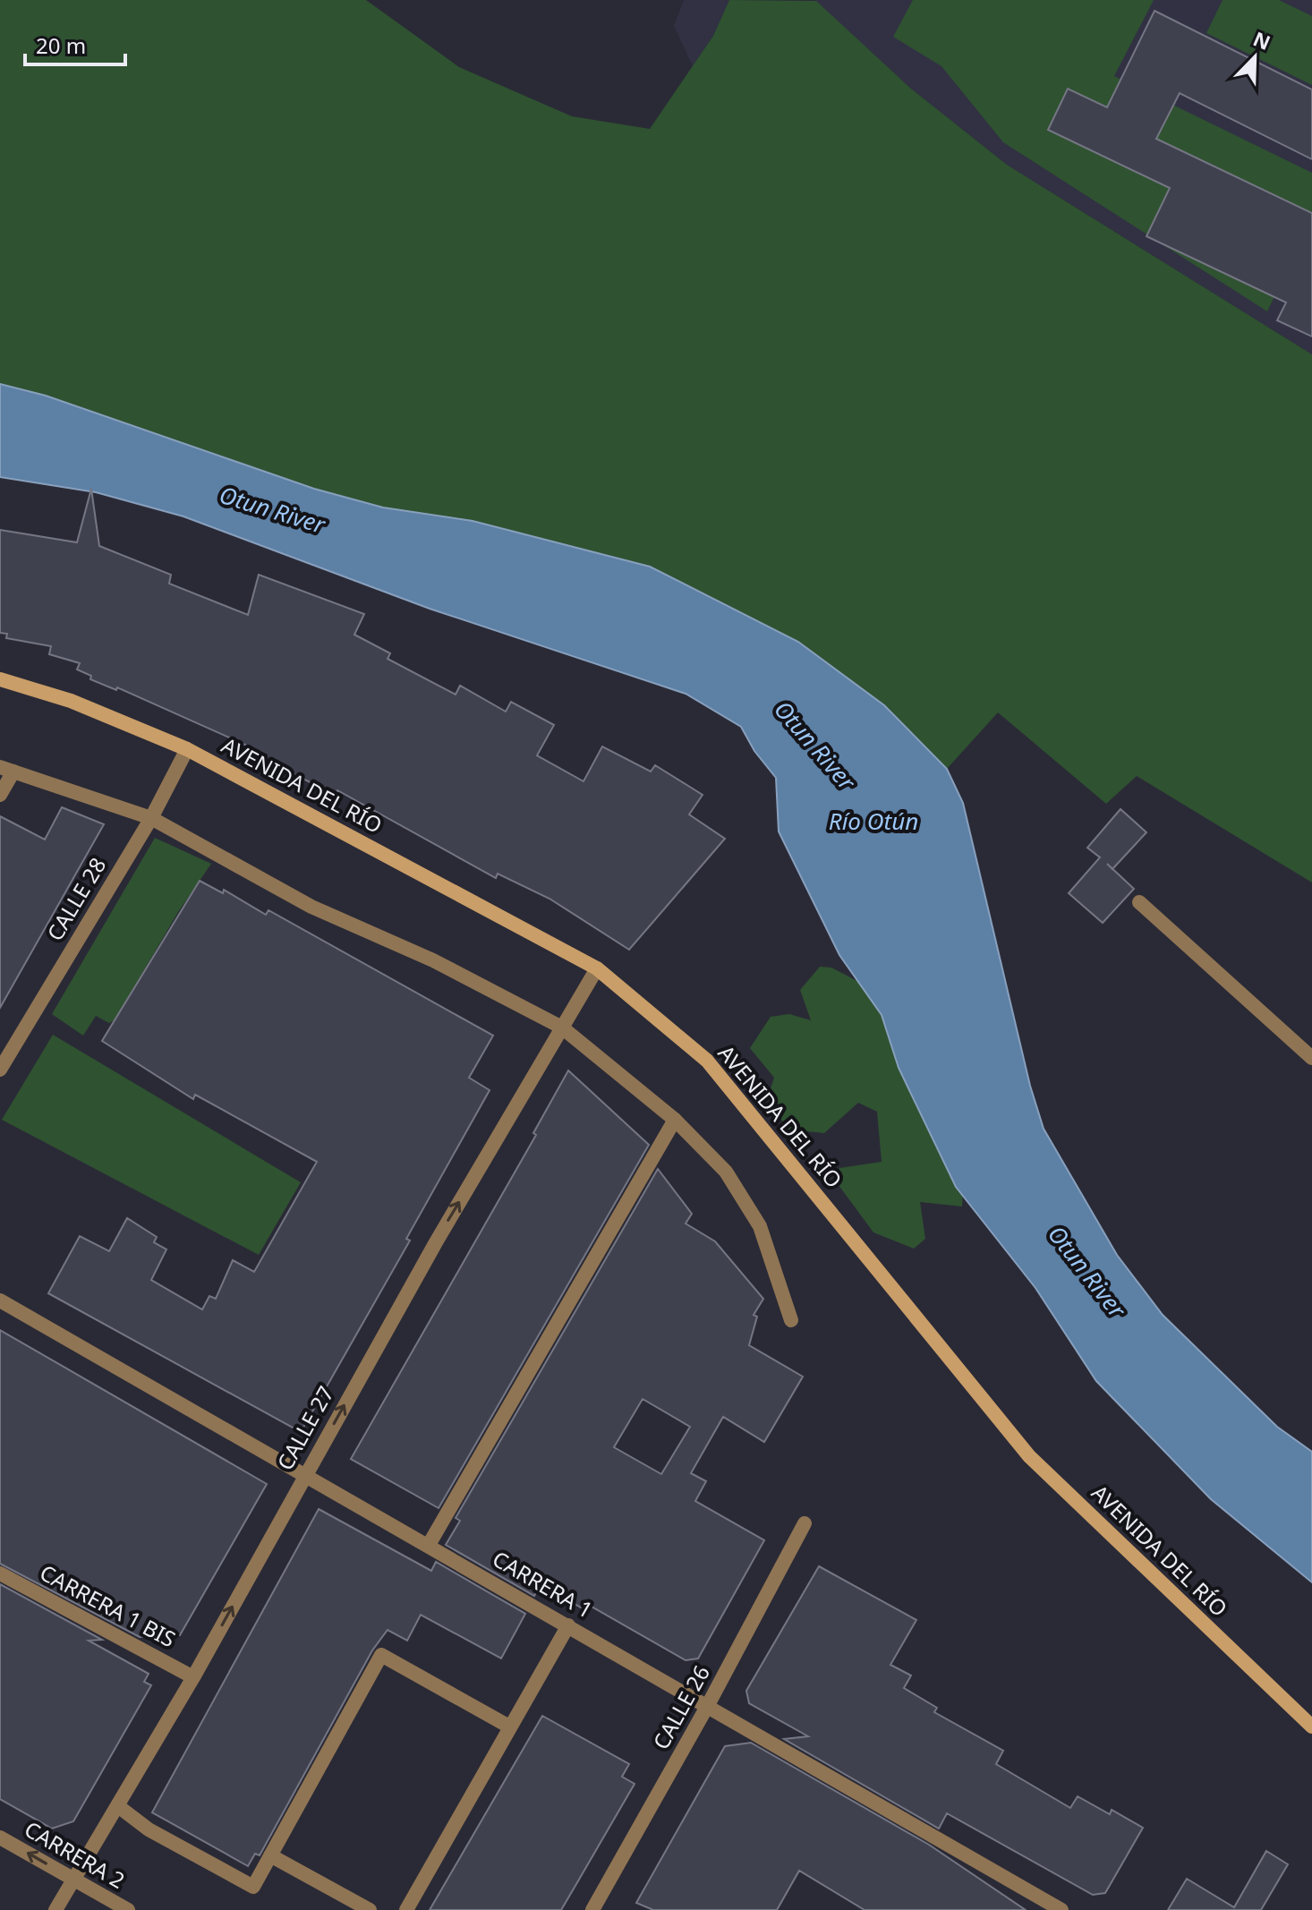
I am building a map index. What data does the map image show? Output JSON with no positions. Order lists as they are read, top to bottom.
{
  "streets": {
    "main road": ["AVENIDA DEL RÍO"],
    "street": [
      "CALLE 28",
      "CALLE 27",
      "CARRERA 1",
      "CARRERA 1 BIS",
      "CALLE 26",
      "CARRERA 2"
    ]
  },
  "crossings": [
    ["AVENIDA DEL RÍO", "CALLE 28"],
    ["AVENIDA DEL RÍO", "CALLE 27"],
    ["CALLE 27", "CARRERA 1"],
    ["CALLE 27", "CARRERA 1 BIS"],
    ["CALLE 27", "CARRERA 2"],
    ["CARRERA 1", "CALLE 26"]
  ],
  "one_way": ["CALLE 27", "CARRERA 2"],
  "water": ["Otun River", "Río Otún"],
  "scale_bar": "20 m",
  "north": "top right"
}
